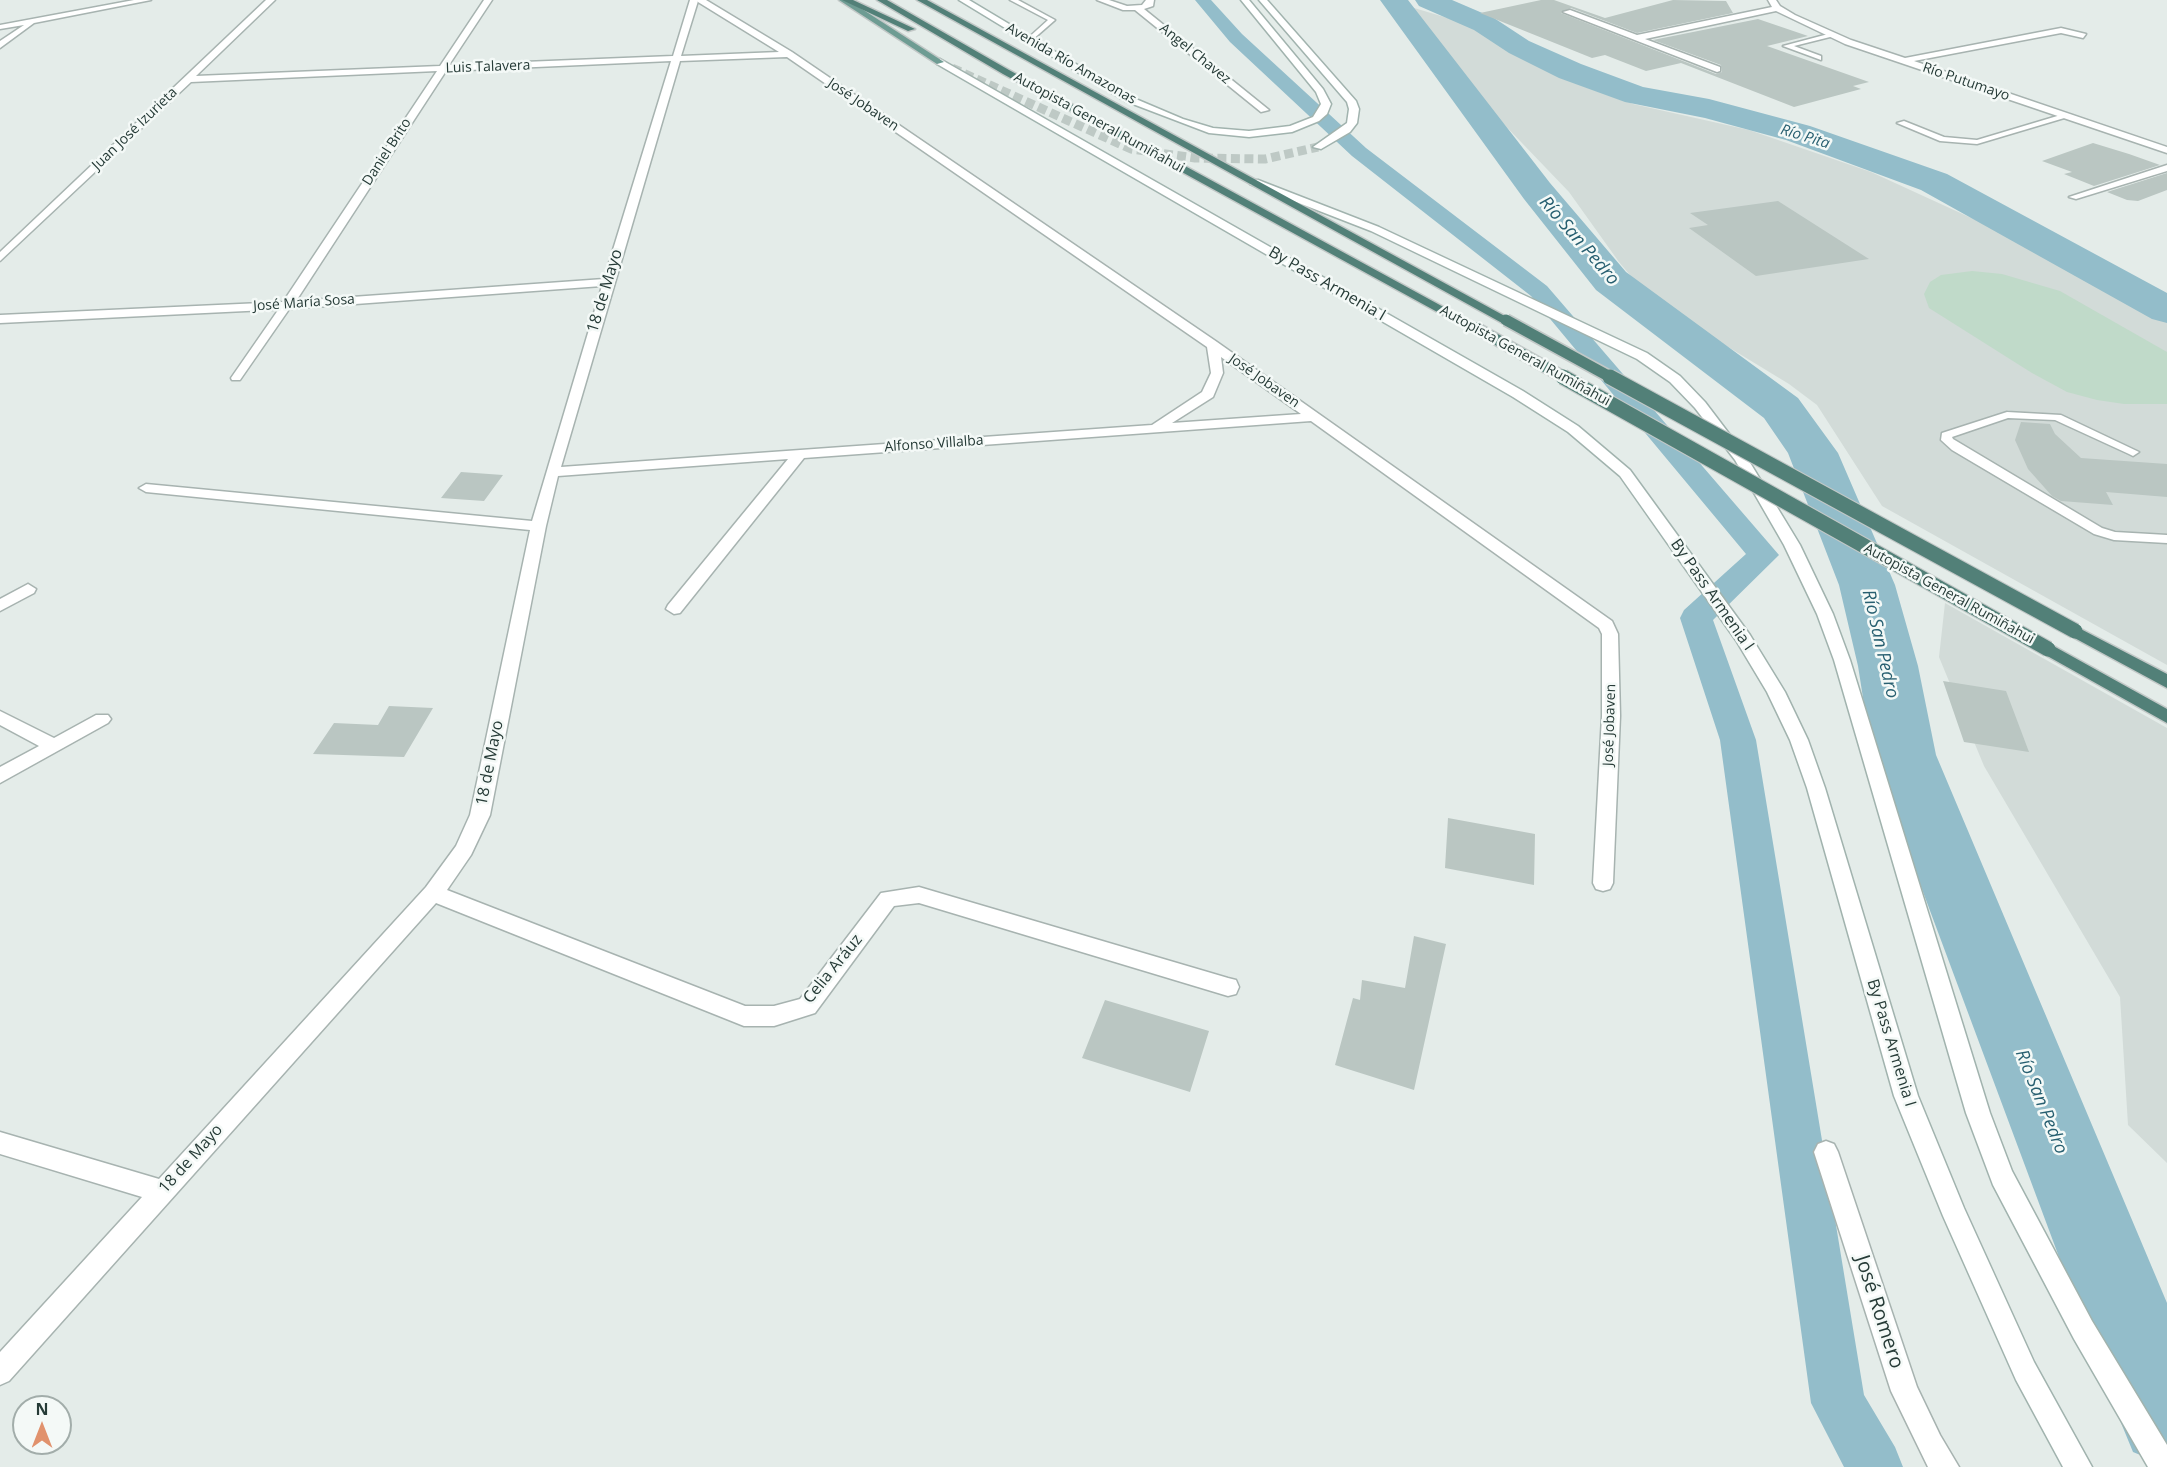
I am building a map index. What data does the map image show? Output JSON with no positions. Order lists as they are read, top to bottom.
{
  "streets": {
    "highway": ["Autopista General Rumiñahui"],
    "street": [
      "Angel Chavez",
      "Avenida Río Amazonas",
      "Luis Talavera",
      "Río Putumayo",
      "José Jobaven",
      "Juan José Izurieta",
      "Daniel Brito",
      "By Pass Armenia I",
      "18 de Mayo",
      "José María Sosa",
      "Alfonso Villalba",
      "Celia Aráuz",
      "José Romero"
    ]
  },
  "crossings": [
    ["Luis Talavera", "José Jobaven"],
    ["Luis Talavera", "Juan José Izurieta"],
    ["Luis Talavera", "Daniel Brito"],
    ["Luis Talavera", "18 de Mayo"],
    ["José Jobaven", "Alfonso Villalba"],
    ["Daniel Brito", "José María Sosa"],
    ["18 de Mayo", "José María Sosa"],
    ["18 de Mayo", "Alfonso Villalba"],
    ["18 de Mayo", "Celia Aráuz"]
  ],
  "water": ["Río Pita", "Río San Pedro"],
  "north": "top"
}
